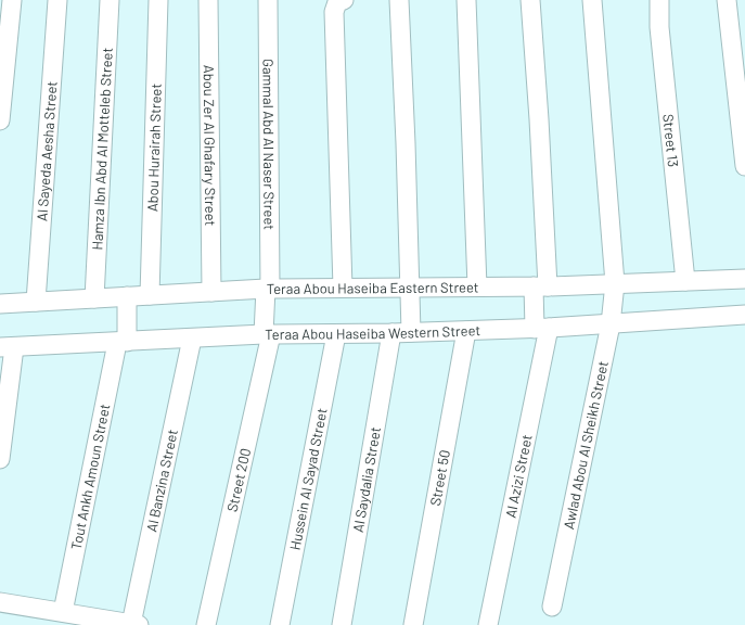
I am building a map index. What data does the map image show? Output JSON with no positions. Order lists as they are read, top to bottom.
{
  "streets": {
    "street": [
      "Street 13",
      "Gammal Abd Al Naser Street",
      "Abou Zer Al Ghafary Street",
      "Abou Hurairah Street",
      "Hamza Ibn Abd Al Motteleb Street",
      "Al Sayeda Aesha Street",
      "Teraa Abou Haseiba Eastern Street",
      "Teraa Abou Haseiba Western Street",
      "Awlad Abou Al Sheikh Street",
      "Al Azizi Street",
      "Tout Ankh Amoun Street",
      "Street 50",
      "Al Saydalia Street",
      "Street 200",
      "Hussein Al Sayad Street",
      "Al Banzina Street"
    ]
  },
  "crossings": [
    ["Street 13", "Teraa Abou Haseiba Eastern Street"],
    ["Gammal Abd Al Naser Street", "Teraa Abou Haseiba Eastern Street"],
    ["Gammal Abd Al Naser Street", "Teraa Abou Haseiba Western Street"],
    ["Gammal Abd Al Naser Street", "Street 200"],
    ["Abou Zer Al Ghafary Street", "Teraa Abou Haseiba Eastern Street"],
    ["Abou Hurairah Street", "Teraa Abou Haseiba Eastern Street"],
    ["Hamza Ibn Abd Al Motteleb Street", "Teraa Abou Haseiba Eastern Street"],
    ["Al Sayeda Aesha Street", "Teraa Abou Haseiba Eastern Street"],
    ["Teraa Abou Haseiba Eastern Street", "Awlad Abou Al Sheikh Street"],
    ["Teraa Abou Haseiba Eastern Street", "Al Azizi Street"],
    ["Teraa Abou Haseiba Eastern Street", "Tout Ankh Amoun Street"],
    ["Teraa Abou Haseiba Western Street", "Awlad Abou Al Sheikh Street"],
    ["Teraa Abou Haseiba Western Street", "Al Azizi Street"],
    ["Teraa Abou Haseiba Western Street", "Tout Ankh Amoun Street"],
    ["Teraa Abou Haseiba Western Street", "Street 50"],
    ["Teraa Abou Haseiba Western Street", "Al Saydalia Street"],
    ["Teraa Abou Haseiba Western Street", "Street 200"],
    ["Teraa Abou Haseiba Western Street", "Hussein Al Sayad Street"],
    ["Teraa Abou Haseiba Western Street", "Al Banzina Street"]
  ]
}
